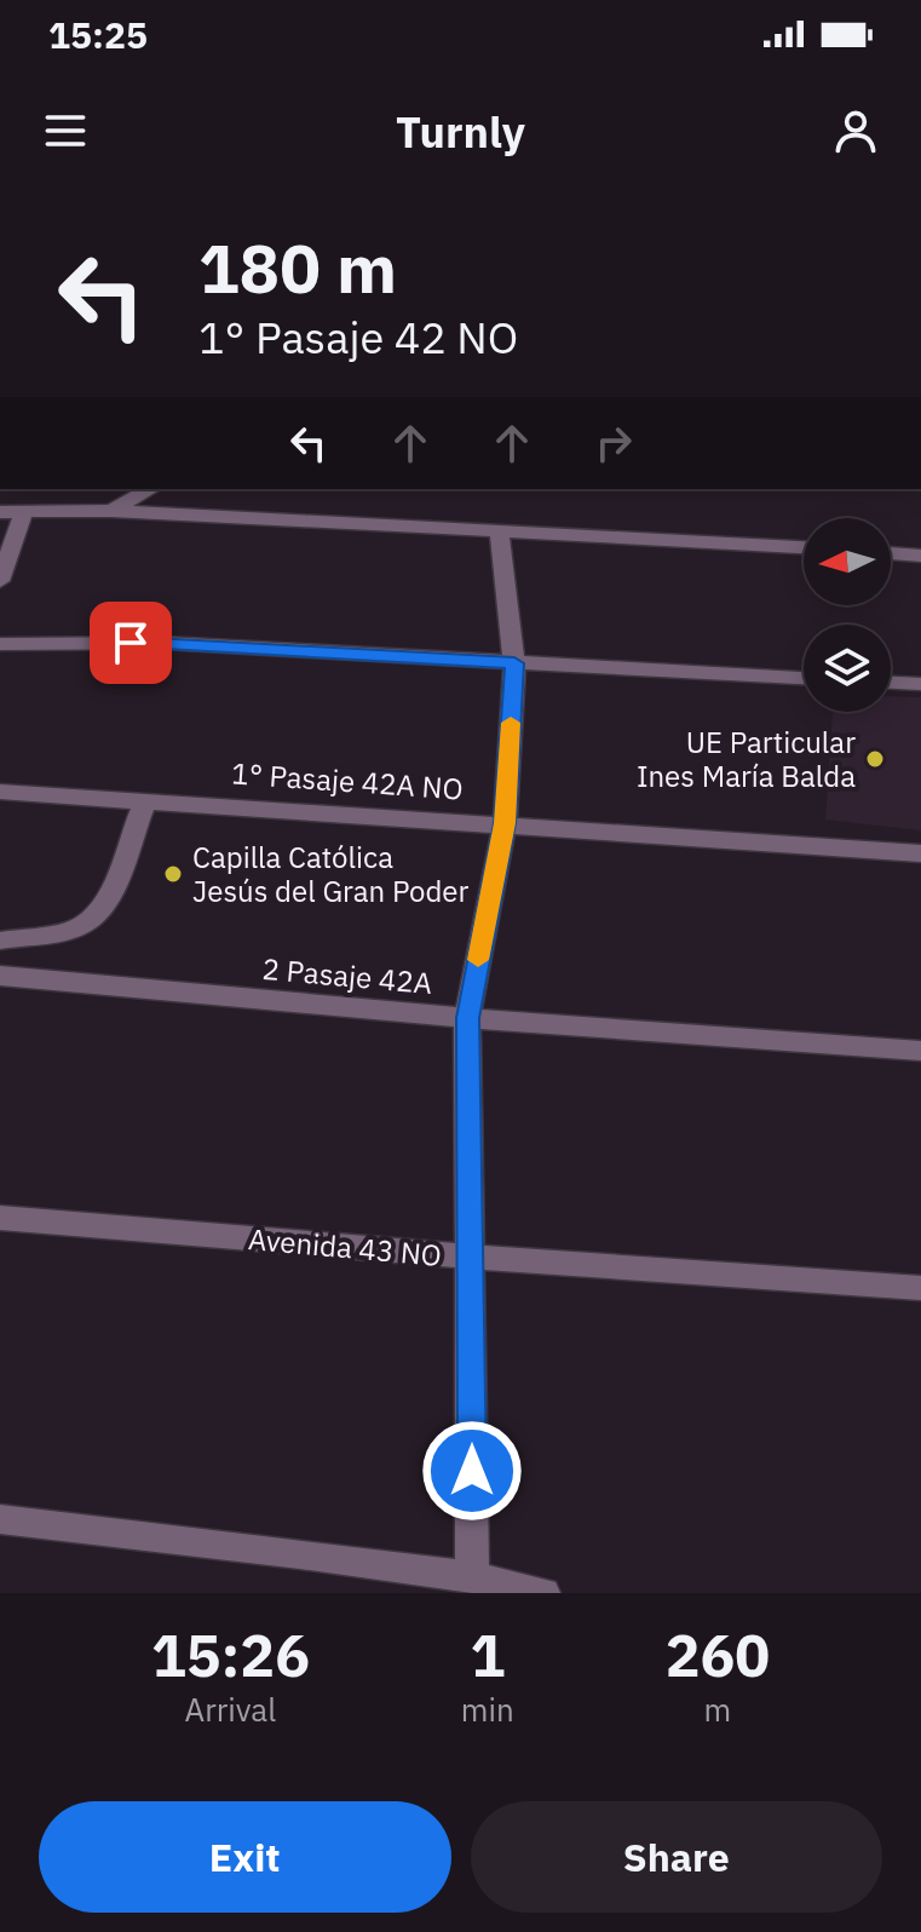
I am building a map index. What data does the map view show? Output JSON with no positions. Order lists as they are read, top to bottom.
{
  "streets": {
    "street": ["1° Pasaje 42A NO", "2 Pasaje 42A", "Avenida 43 NO"]
  },
  "places": ["UE Particular Ines María Balda", "Capilla Católica Jesús del Gran Poder"],
  "north": "left",
  "page": {
    "status": "15:25",
    "header": "Turnly",
    "turn": ["180 m", "1° Pasaje 42 NO"],
    "eta": [
      "15:26",
      "Arrival",
      "1",
      "min",
      "260",
      "m"
    ],
    "buttons": ["Exit", "Share"]
  }
}
